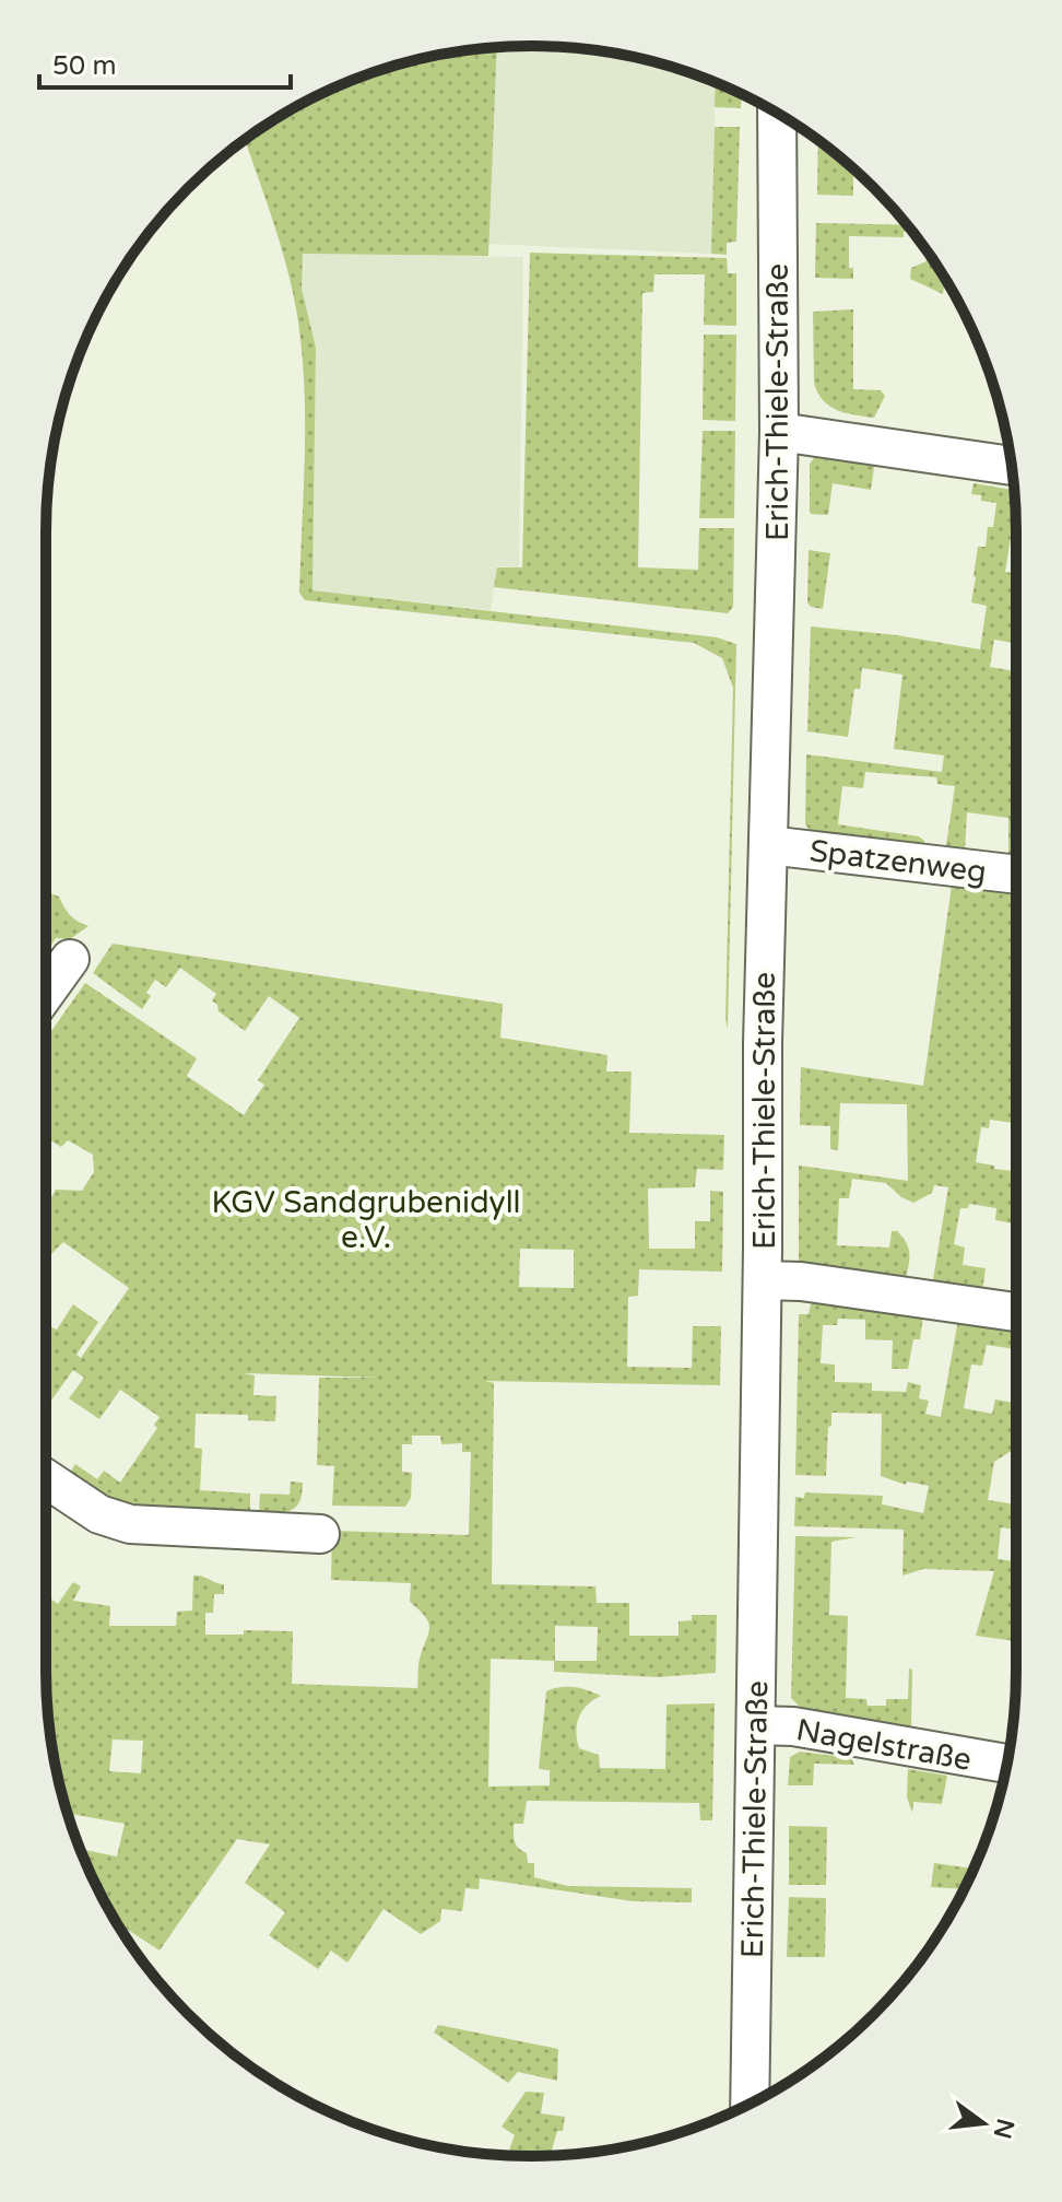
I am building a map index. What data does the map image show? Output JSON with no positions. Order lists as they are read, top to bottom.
{
  "streets": {
    "street": ["Erich-Thiele-Straße", "Spatzenweg", "Nagelstraße"]
  },
  "crossings": [
    ["Erich-Thiele-Straße", "Spatzenweg"],
    ["Erich-Thiele-Straße", "Nagelstraße"]
  ],
  "parks": ["KGV Sandgrubenidyll e.V."],
  "scale_bar": "50 m",
  "north": "right"
}
